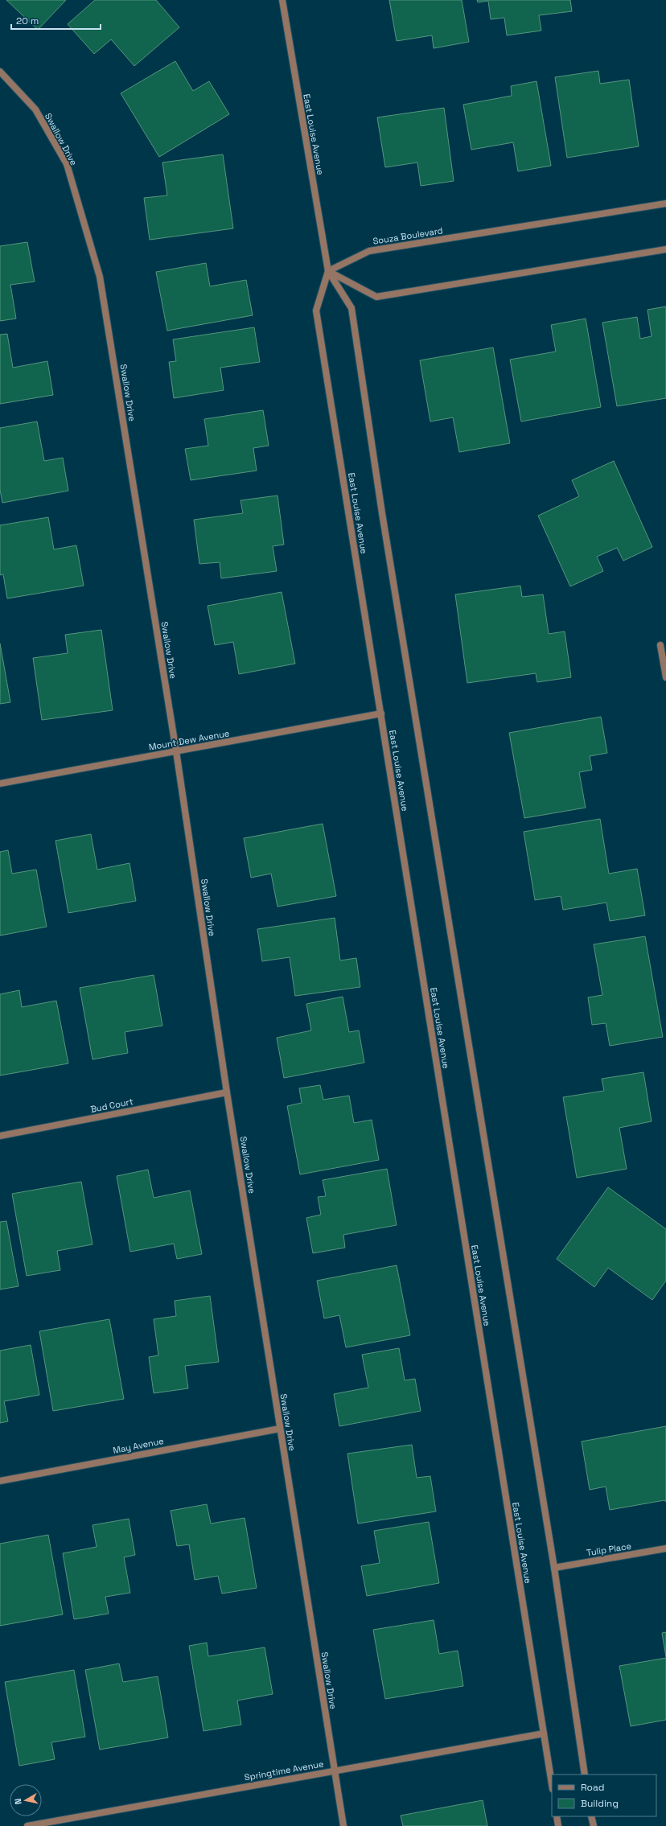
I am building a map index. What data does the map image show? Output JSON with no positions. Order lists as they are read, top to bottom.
{
  "streets": {
    "street": [
      "East Louise Avenue",
      "Swallow Drive",
      "Souza Boulevard",
      "Mount Dew Avenue",
      "Bud Court",
      "May Avenue",
      "Tulip Place",
      "Springtime Avenue"
    ]
  },
  "crossings": [
    ["East Louise Avenue", "Souza Boulevard"],
    ["East Louise Avenue", "Mount Dew Avenue"],
    ["East Louise Avenue", "Tulip Place"],
    ["East Louise Avenue", "Springtime Avenue"],
    ["Swallow Drive", "Mount Dew Avenue"],
    ["Swallow Drive", "Bud Court"],
    ["Swallow Drive", "May Avenue"],
    ["Swallow Drive", "Springtime Avenue"]
  ],
  "legend": ["Road", "Building"],
  "scale_bar": "20 m",
  "north": "left"
}
